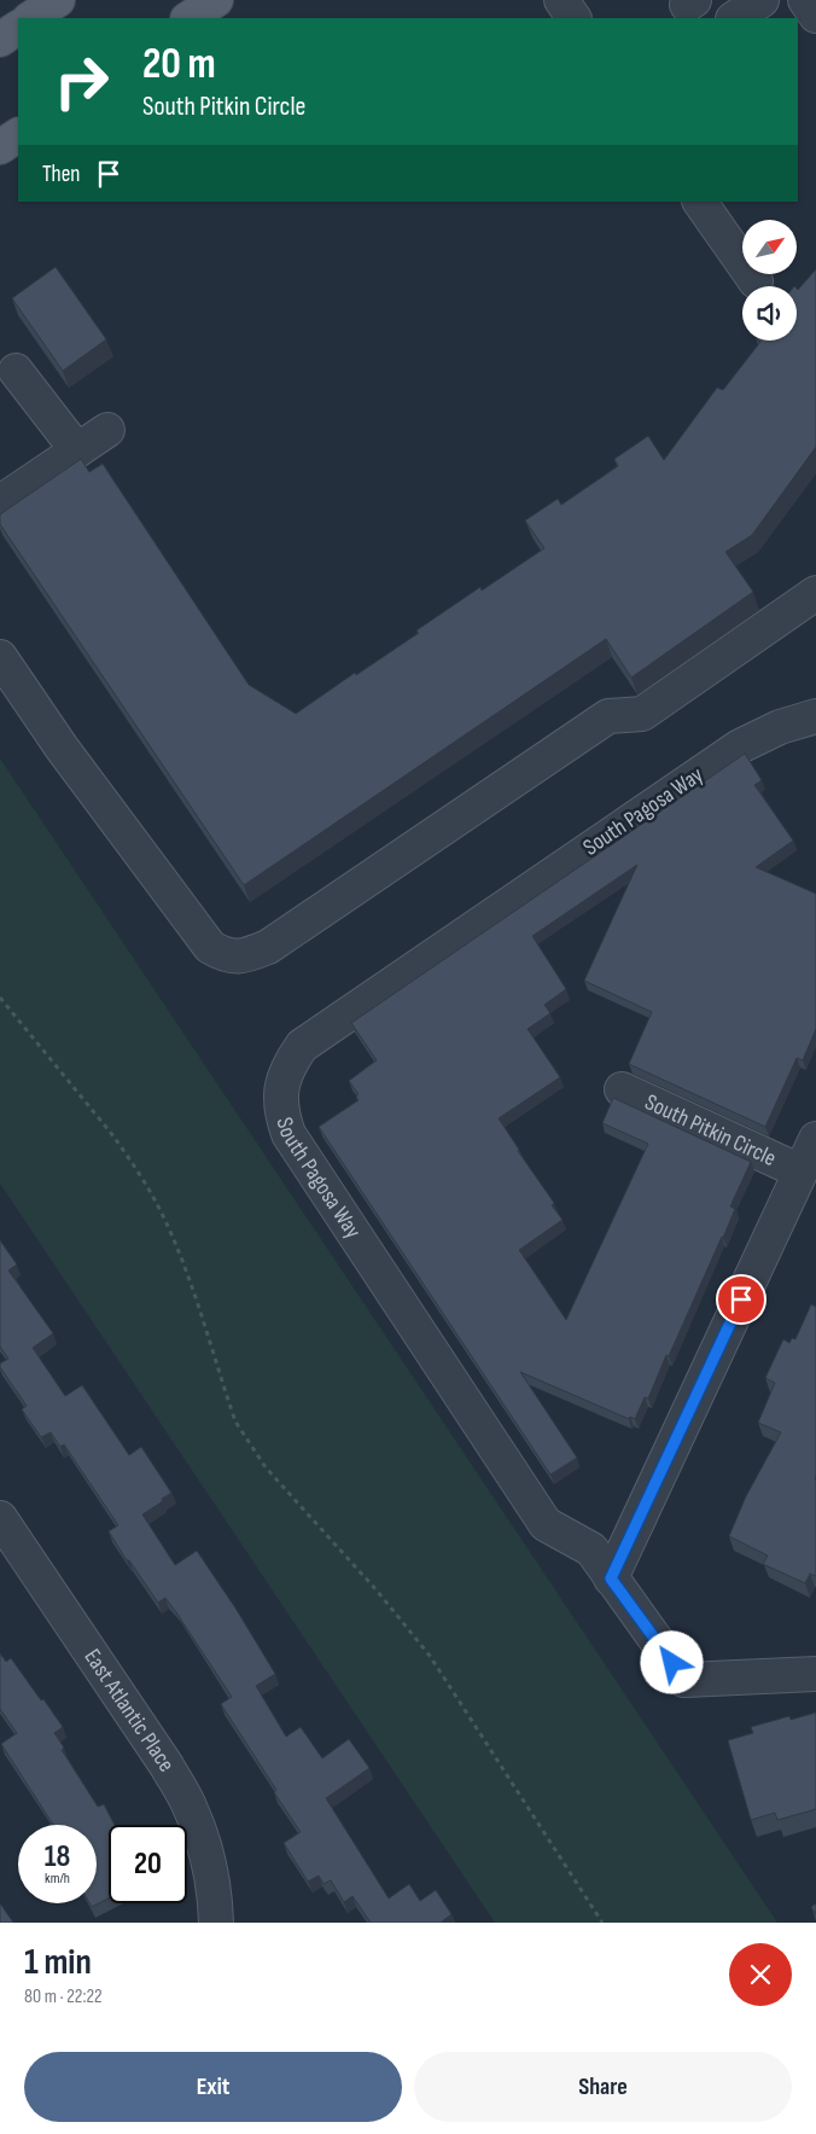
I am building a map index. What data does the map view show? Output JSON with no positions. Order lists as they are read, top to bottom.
{
  "streets": {
    "street": ["South Pagosa Way", "South Pitkin Circle", "East Atlantic Place"]
  },
  "crossings": [
    ["South Pagosa Way", "South Pitkin Circle"]
  ],
  "north": "top right",
  "page": {
    "turn": ["20 m", "South Pitkin Circle"],
    "then": "Then",
    "speed": "18 km/h",
    "limit": "20",
    "heading": ["1 min", "80 m · 22:22"],
    "buttons": ["Exit", "Share"]
  }
}
